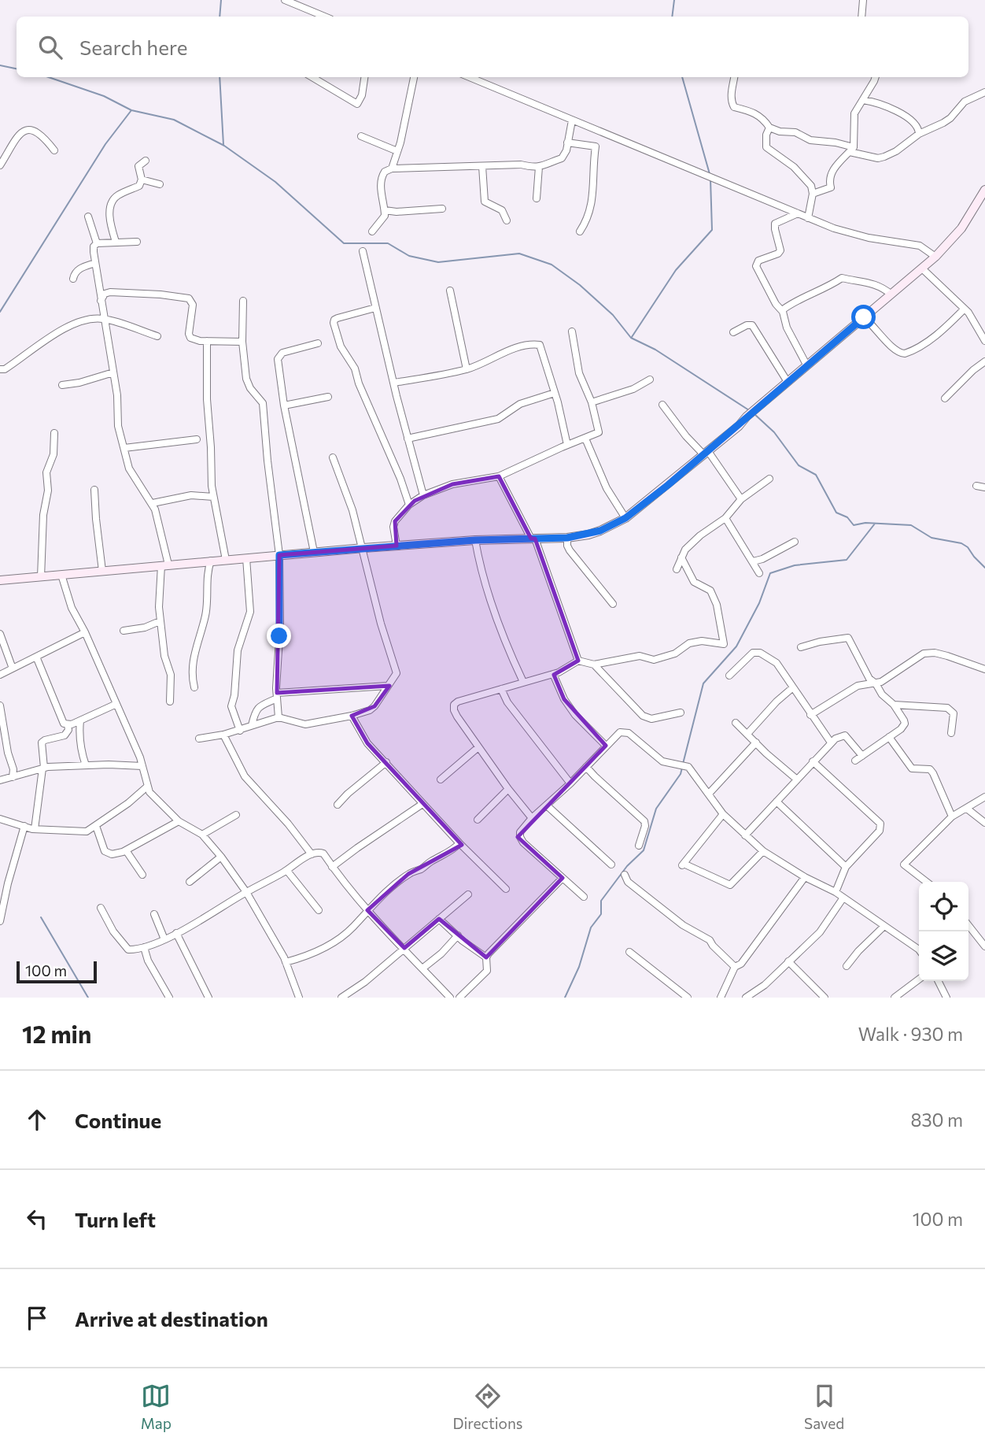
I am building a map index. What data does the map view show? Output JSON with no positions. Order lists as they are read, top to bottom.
{
  "scale_bar": "100 m",
  "page": {
    "search": "Search here",
    "scale": "100 m",
    "heading": ["12 min", "Walk · 930 m"],
    "list": [
      ["Continue", "830 m"],
      ["Turn left", "100 m"],
      "Arrive at destination"
    ],
    "nav": ["Map", "Directions", "Saved"]
  }
}
